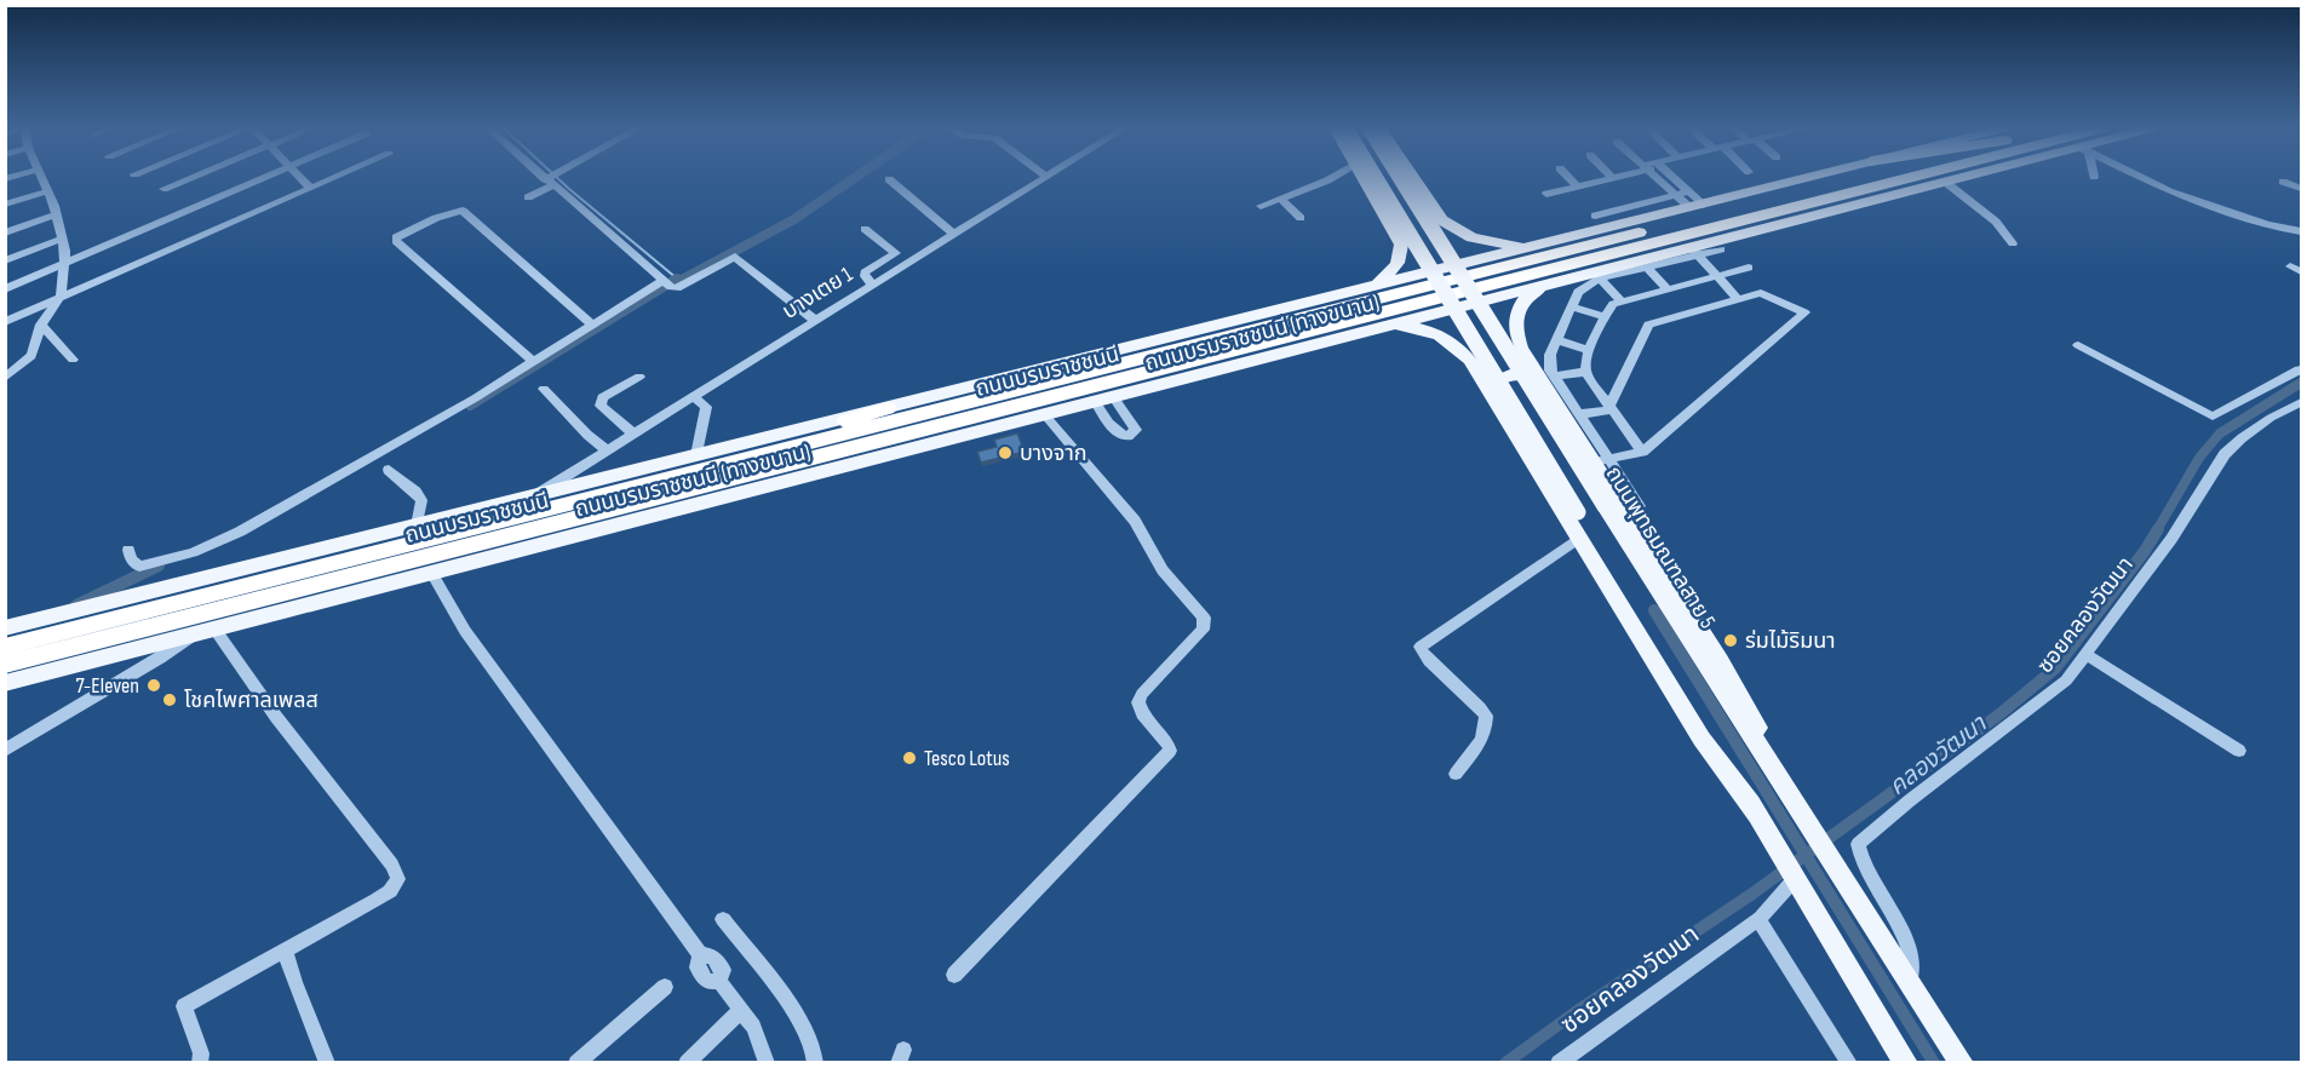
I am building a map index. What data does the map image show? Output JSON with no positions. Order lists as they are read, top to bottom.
{
  "streets": {
    "highway": ["ถนนบรมราชชนนี"],
    "main road": ["ถนนบรมราชชนนี (ทางขนาน)", "ถนนพุทธมณฑลสาย 5"],
    "street": ["บางเตย 1", "ซอยคลองวัฒนา"]
  },
  "crossings": [
    ["บางเตย 1", "ถนนบรมราชชนนี (ทางขนาน)"],
    ["ถนนบรมราชชนนี (ทางขนาน)", "ถนนบรมราชชนนี"],
    ["ถนนพุทธมณฑลสาย 5", "ซอยคลองวัฒนา"]
  ],
  "water": ["คลองวัฒนา"],
  "places": [
    "บางจาก",
    "ร่มไม้ริมนา",
    "7-Eleven",
    "โชคไพศาลเพลส",
    "Tesco Lotus"
  ]
}
